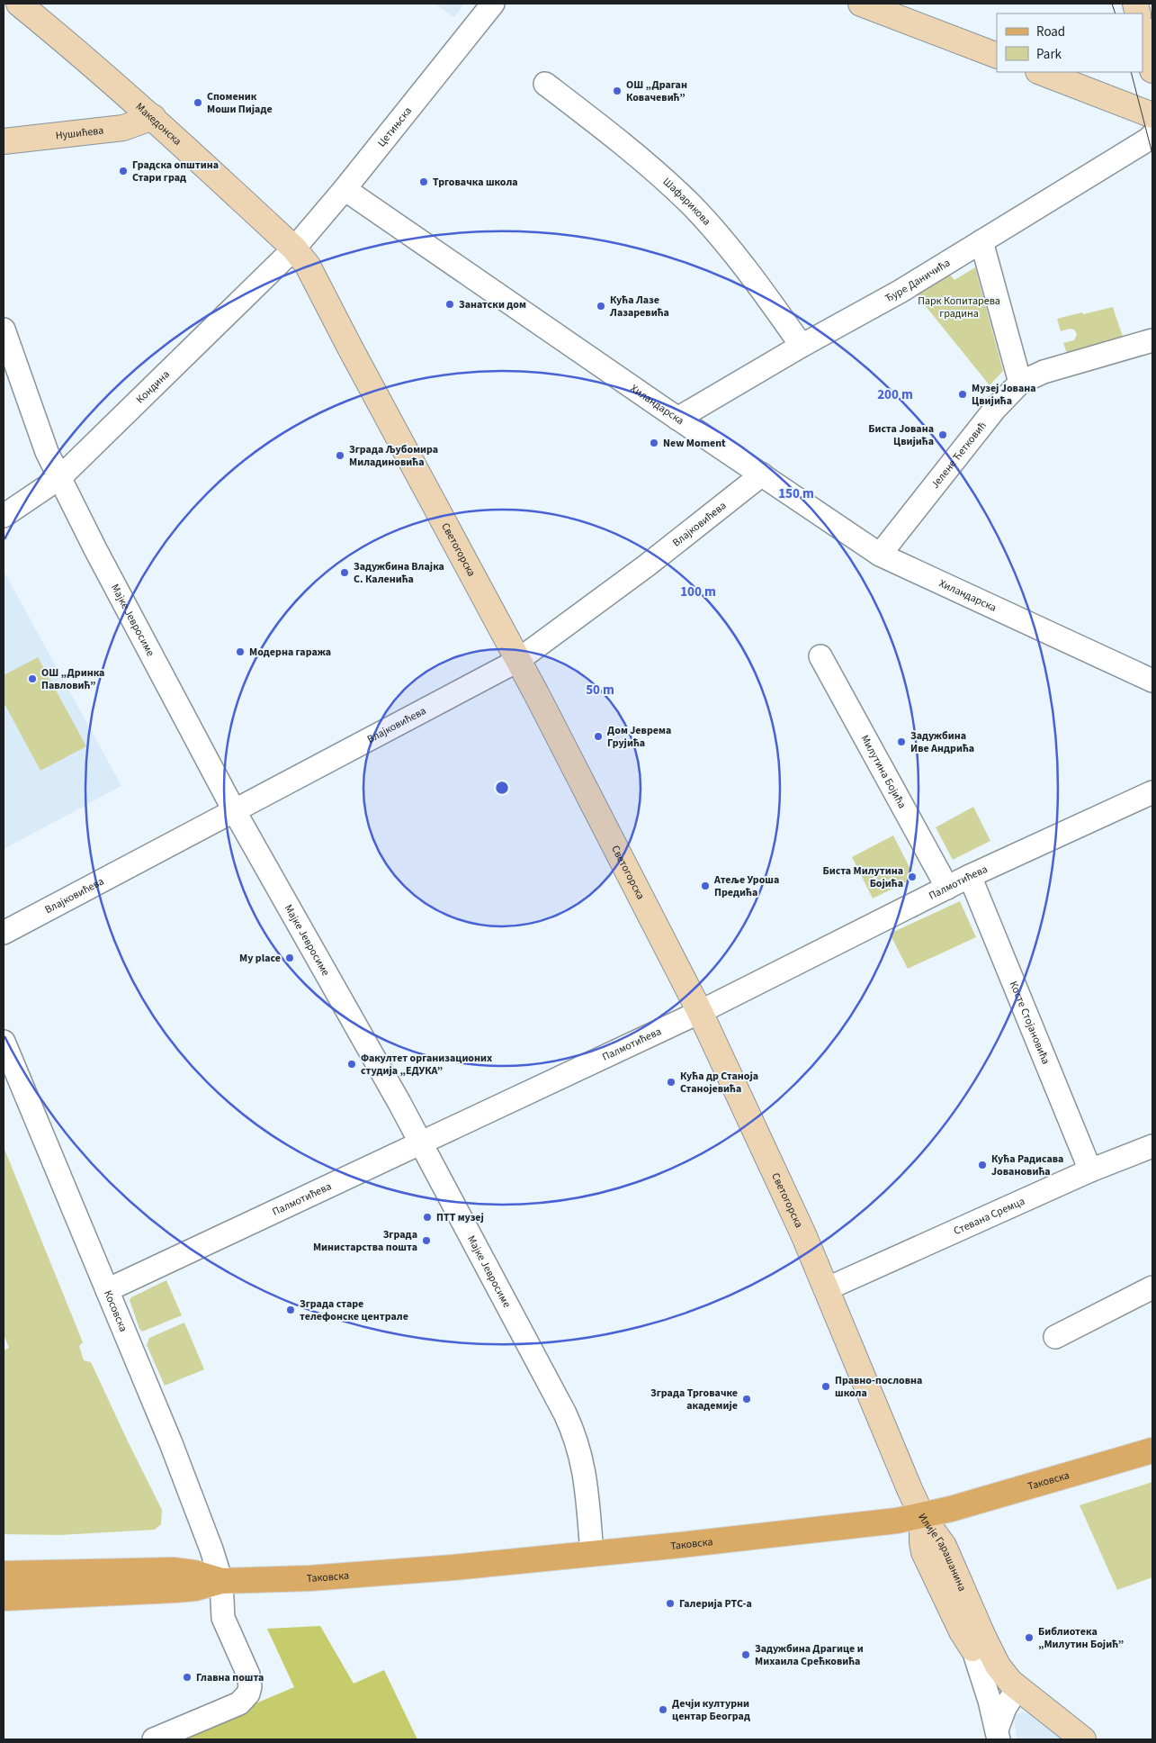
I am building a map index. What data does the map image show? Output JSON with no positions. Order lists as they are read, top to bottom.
{
  "streets": {
    "main road": ["Таковска"],
    "street": [
      "Македонска",
      "Цетињска",
      "Нушићева",
      "Шафарикова",
      "Ђуре Даничића",
      "Кондина",
      "Хиландарска",
      "Јелене Ћетковић",
      "Влајковићева",
      "Светогорска",
      "Мајке Јевросиме",
      "Милутина Бојића",
      "Палмотићева",
      "Косте Стојановића",
      "Стевана Сремца",
      "Косовска",
      "Илије Гарашанина"
    ]
  },
  "crossings": [
    ["Македонска", "Цетињска"],
    ["Македонска", "Нушићева"],
    ["Македонска", "Кондина"],
    ["Македонска", "Светогорска"],
    ["Цетињска", "Кондина"],
    ["Цетињска", "Хиландарска"],
    ["Цетињска", "Светогорска"],
    ["Шафарикова", "Ђуре Даничића"],
    ["Ђуре Даничића", "Хиландарска"],
    ["Кондина", "Светогорска"],
    ["Кондина", "Мајке Јевросиме"],
    ["Хиландарска", "Јелене Ћетковић"],
    ["Хиландарска", "Влајковићева"],
    ["Влајковићева", "Светогорска"],
    ["Влајковићева", "Мајке Јевросиме"],
    ["Светогорска", "Палмотићева"],
    ["Светогорска", "Стевана Сремца"],
    ["Светогорска", "Таковска"],
    ["Светогорска", "Илије Гарашанина"],
    ["Мајке Јевросиме", "Палмотићева"],
    ["Мајке Јевросиме", "Таковска"],
    ["Милутина Бојића", "Палмотићева"],
    ["Палмотићева", "Косте Стојановића"],
    ["Палмотићева", "Косовска"],
    ["Косте Стојановића", "Стевана Сремца"],
    ["Косовска", "Таковска"],
    ["Таковска", "Илије Гарашанина"]
  ],
  "parks": ["Парк Копитарева градина"],
  "places": [
    "ОШ „Драган Ковачевић”",
    "Споменик Моши Пијаде",
    "Градска општина Стари град",
    "Трговачка школа",
    "Занатски дом",
    "Кућа Лазе Лазаревића",
    "Музеј Јована Цвијића",
    "Биста Јована Цвијића",
    "New Moment",
    "Зграда Љубомира Миладиновића",
    "Задужбина Влајка С. Каленића",
    "Модерна гаража",
    "ОШ „Дринка Павловић”",
    "Дом Јеврема Грујића",
    "Задужбина Иве Андрића",
    "Биста Милутина Бојића",
    "Атеље Уроша Предића",
    "My place",
    "Факултет организационих студија „ЕДУКА”",
    "Кућа др Станоја Станојевића",
    "Кућа Радисава Јовановића",
    "ПТТ музеј",
    "Зграда Министарства пошта",
    "Зграда старе телефонске централе",
    "Правно-пословна школа",
    "Зграда Трговачке академије",
    "Галерија РТС-а",
    "Библиотека „Милутин Бојић”",
    "Задужбина Драгице и Михаила Срећковића",
    "Главна пошта",
    "Дечји културни центар Београд"
  ],
  "legend": ["Road", "Park"],
  "rings": [
    "200 m",
    "150 m",
    "100 m",
    "50 m"
  ]
}
